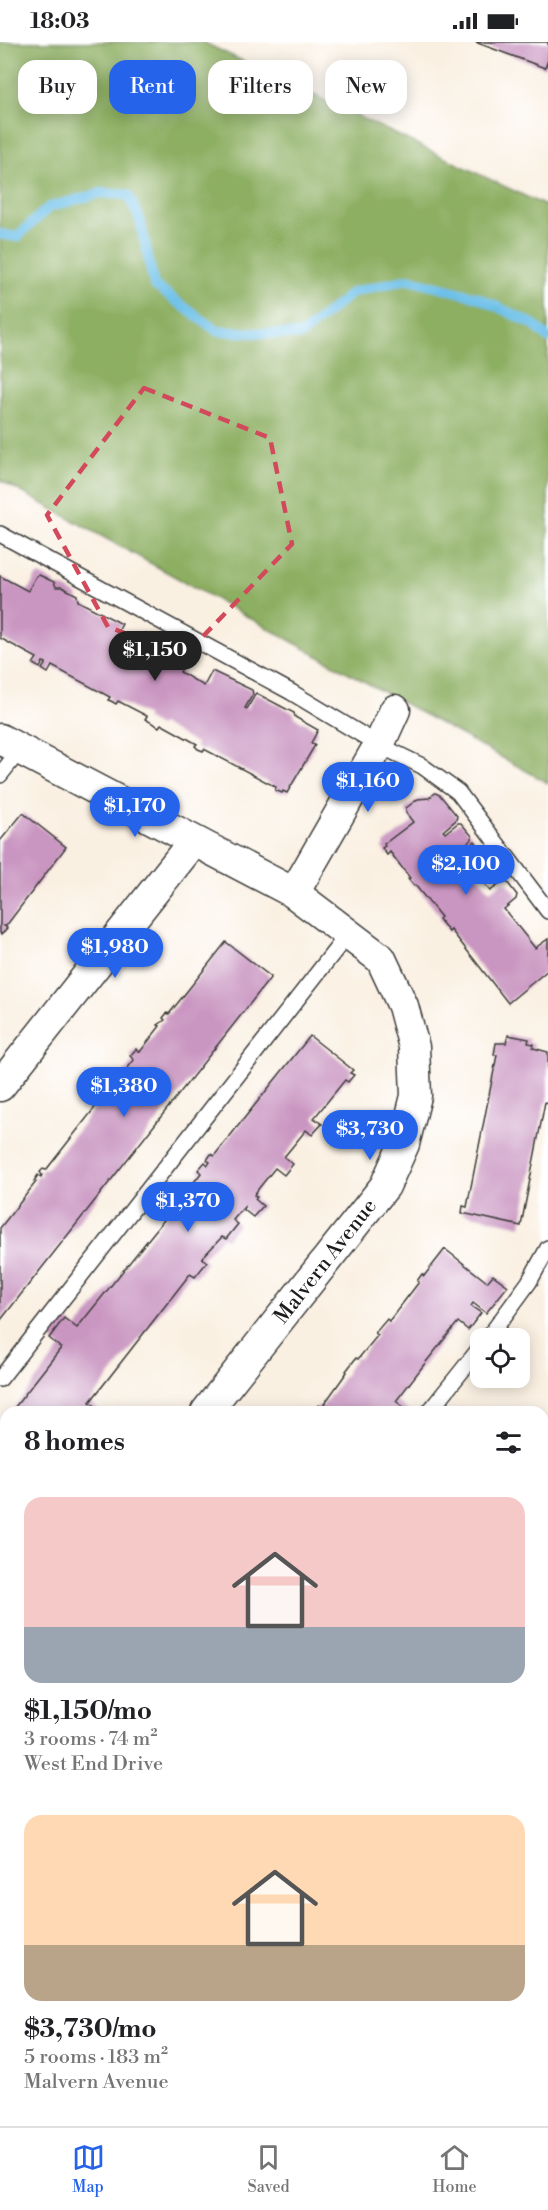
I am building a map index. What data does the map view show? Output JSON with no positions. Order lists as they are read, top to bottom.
{
  "streets": {
    "street": ["Malvern Avenue"]
  },
  "page": {
    "status": "18:03",
    "chip": [
      "Buy",
      "Rent",
      "Filters",
      "New"
    ],
    "price": [
      "$1,150",
      "$1,160",
      "$1,170",
      "$2,100",
      "$1,980",
      "$1,380",
      "$3,730",
      "$1,370"
    ],
    "heading": "8 homes",
    "list": [
      {
        "name": "$1,150/mo",
        "note": "3 rooms · 74 m² · West End Drive"
      },
      {
        "name": "$3,730/mo",
        "note": "5 rooms · 183 m² · Malvern Avenue"
      }
    ],
    "tabs": ["Map", "Saved", "Home"]
  }
}
